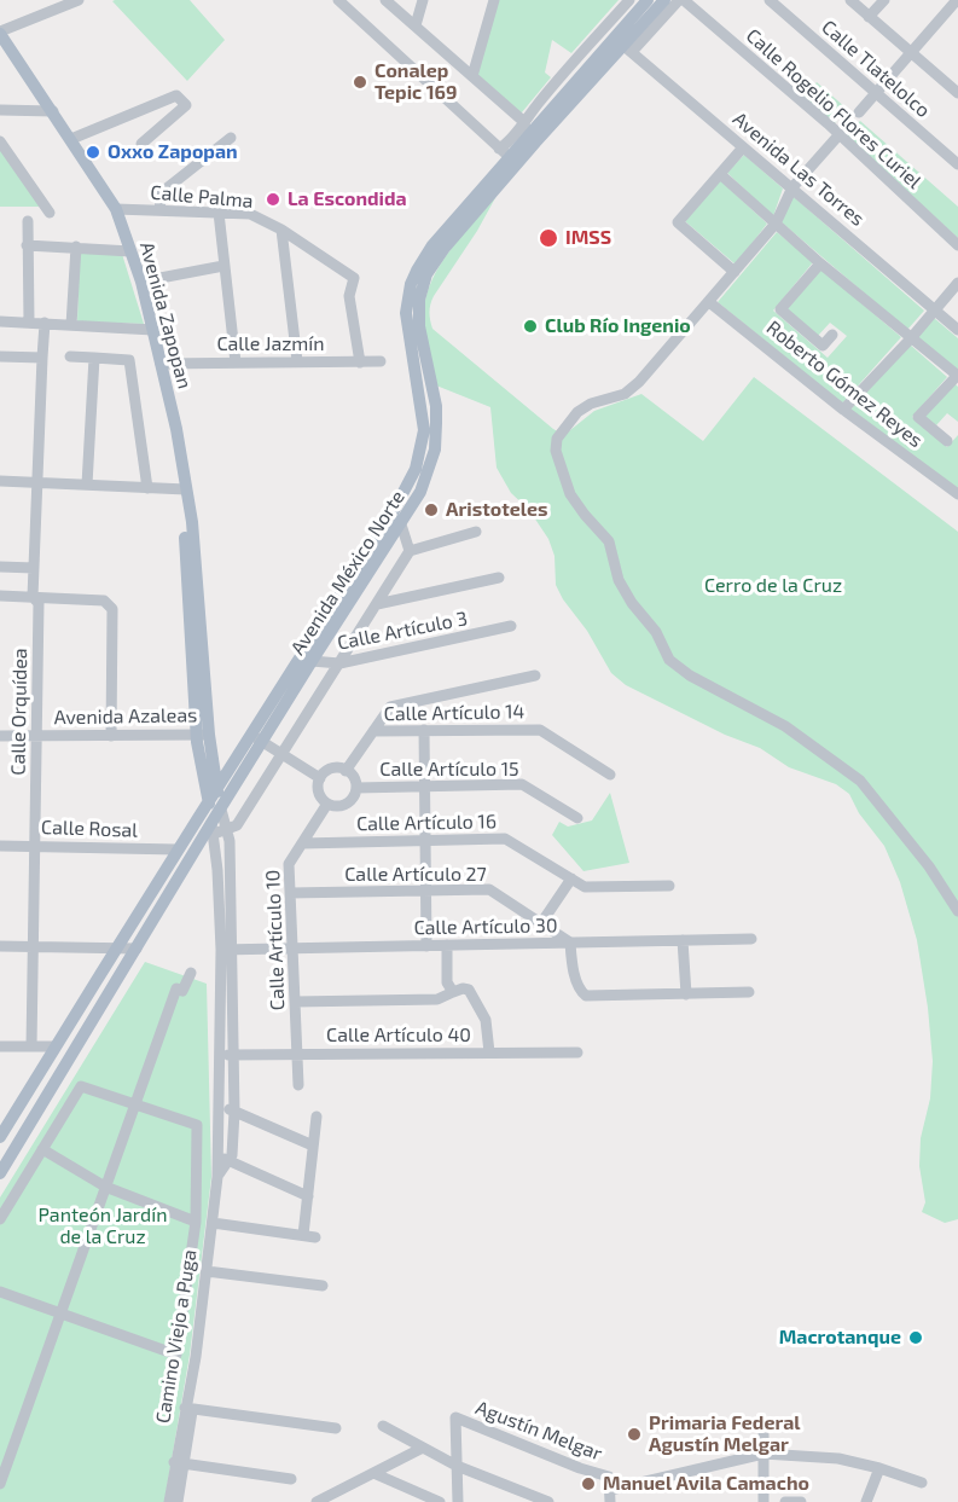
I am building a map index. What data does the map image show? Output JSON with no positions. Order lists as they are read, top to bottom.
{
  "streets": {
    "main road": ["Avenida Zapopan", "Avenida México Norte"],
    "street": [
      "Calle Tlatelolco",
      "Calle Rogelio Flores Curiel",
      "Avenida Las Torres",
      "Calle Palma",
      "Calle Jazmín",
      "Roberto Gómez Reyes",
      "Calle Artículo 3",
      "Calle Orquídea",
      "Calle Artículo 14",
      "Avenida Azaleas",
      "Calle Artículo 15",
      "Calle Artículo 16",
      "Calle Rosal",
      "Calle Artículo 27",
      "Calle Artículo 30",
      "Calle Artículo 10",
      "Calle Artículo 40",
      "Camino Viejo a Puga",
      "Agustín Melgar"
    ]
  },
  "crossings": [
    ["Calle Rogelio Flores Curiel", "Avenida México Norte"],
    ["Avenida Las Torres", "Avenida México Norte"],
    ["Calle Palma", "Avenida Zapopan"],
    ["Calle Palma", "Calle Jazmín"],
    ["Avenida Zapopan", "Calle Jazmín"],
    ["Avenida Zapopan", "Avenida México Norte"],
    ["Avenida Zapopan", "Avenida Azaleas"],
    ["Avenida México Norte", "Calle Artículo 3"],
    ["Avenida México Norte", "Calle Rosal"],
    ["Calle Orquídea", "Avenida Azaleas"],
    ["Calle Orquídea", "Calle Rosal"],
    ["Calle Artículo 15", "Calle Artículo 10"],
    ["Calle Artículo 16", "Calle Artículo 10"],
    ["Calle Artículo 27", "Calle Artículo 30"],
    ["Calle Artículo 27", "Calle Artículo 10"],
    ["Calle Artículo 30", "Calle Artículo 10"],
    ["Calle Artículo 10", "Calle Artículo 40"]
  ],
  "parks": ["Cerro de la Cruz", "Panteón Jardín de la Cruz"],
  "places": [
    "Conalep Tepic 169",
    "Oxxo Zapopan",
    "La Escondida",
    "IMSS",
    "Club Río Ingenio",
    "Aristoteles",
    "Macrotanque",
    "Primaria Federal Agustín Melgar",
    "Manuel Avila Camacho"
  ]
}
